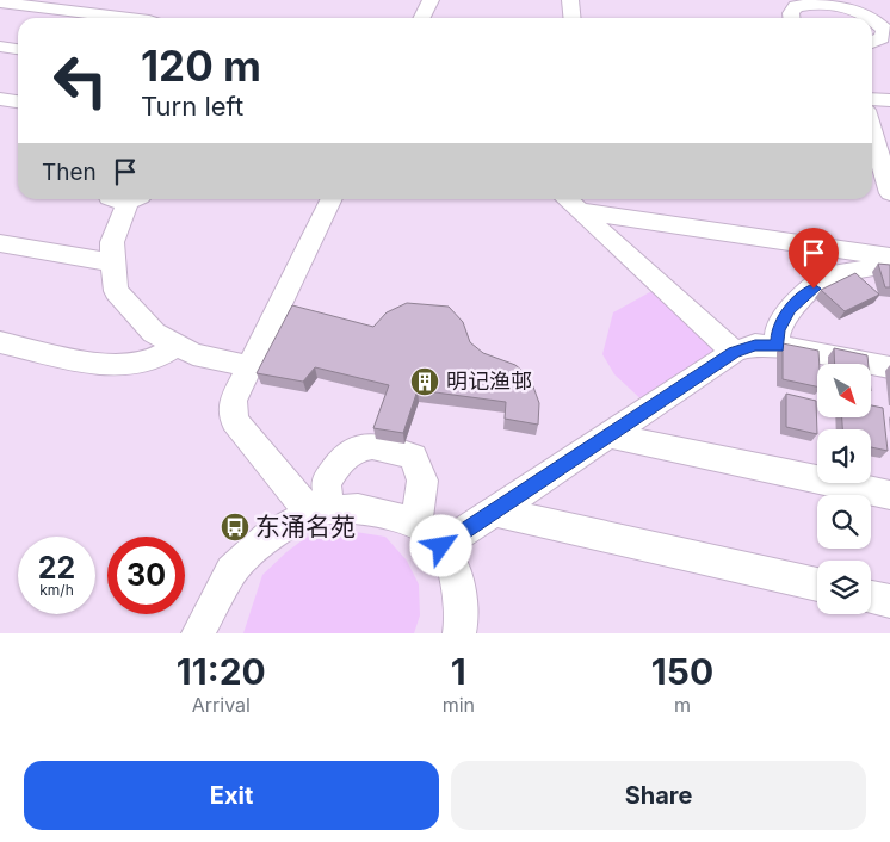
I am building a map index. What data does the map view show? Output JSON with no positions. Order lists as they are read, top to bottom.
{
  "places": {
    "building": ["明记渔邨"],
    "bus stop": ["东涌名苑"]
  },
  "north": "bottom right",
  "page": {
    "turn": ["120 m", "Turn left"],
    "then": "Then",
    "speed": "22 km/h",
    "limit": "30",
    "eta": [
      "11:20",
      "Arrival",
      "1",
      "min",
      "150",
      "m"
    ],
    "buttons": ["Exit", "Share"]
  }
}
